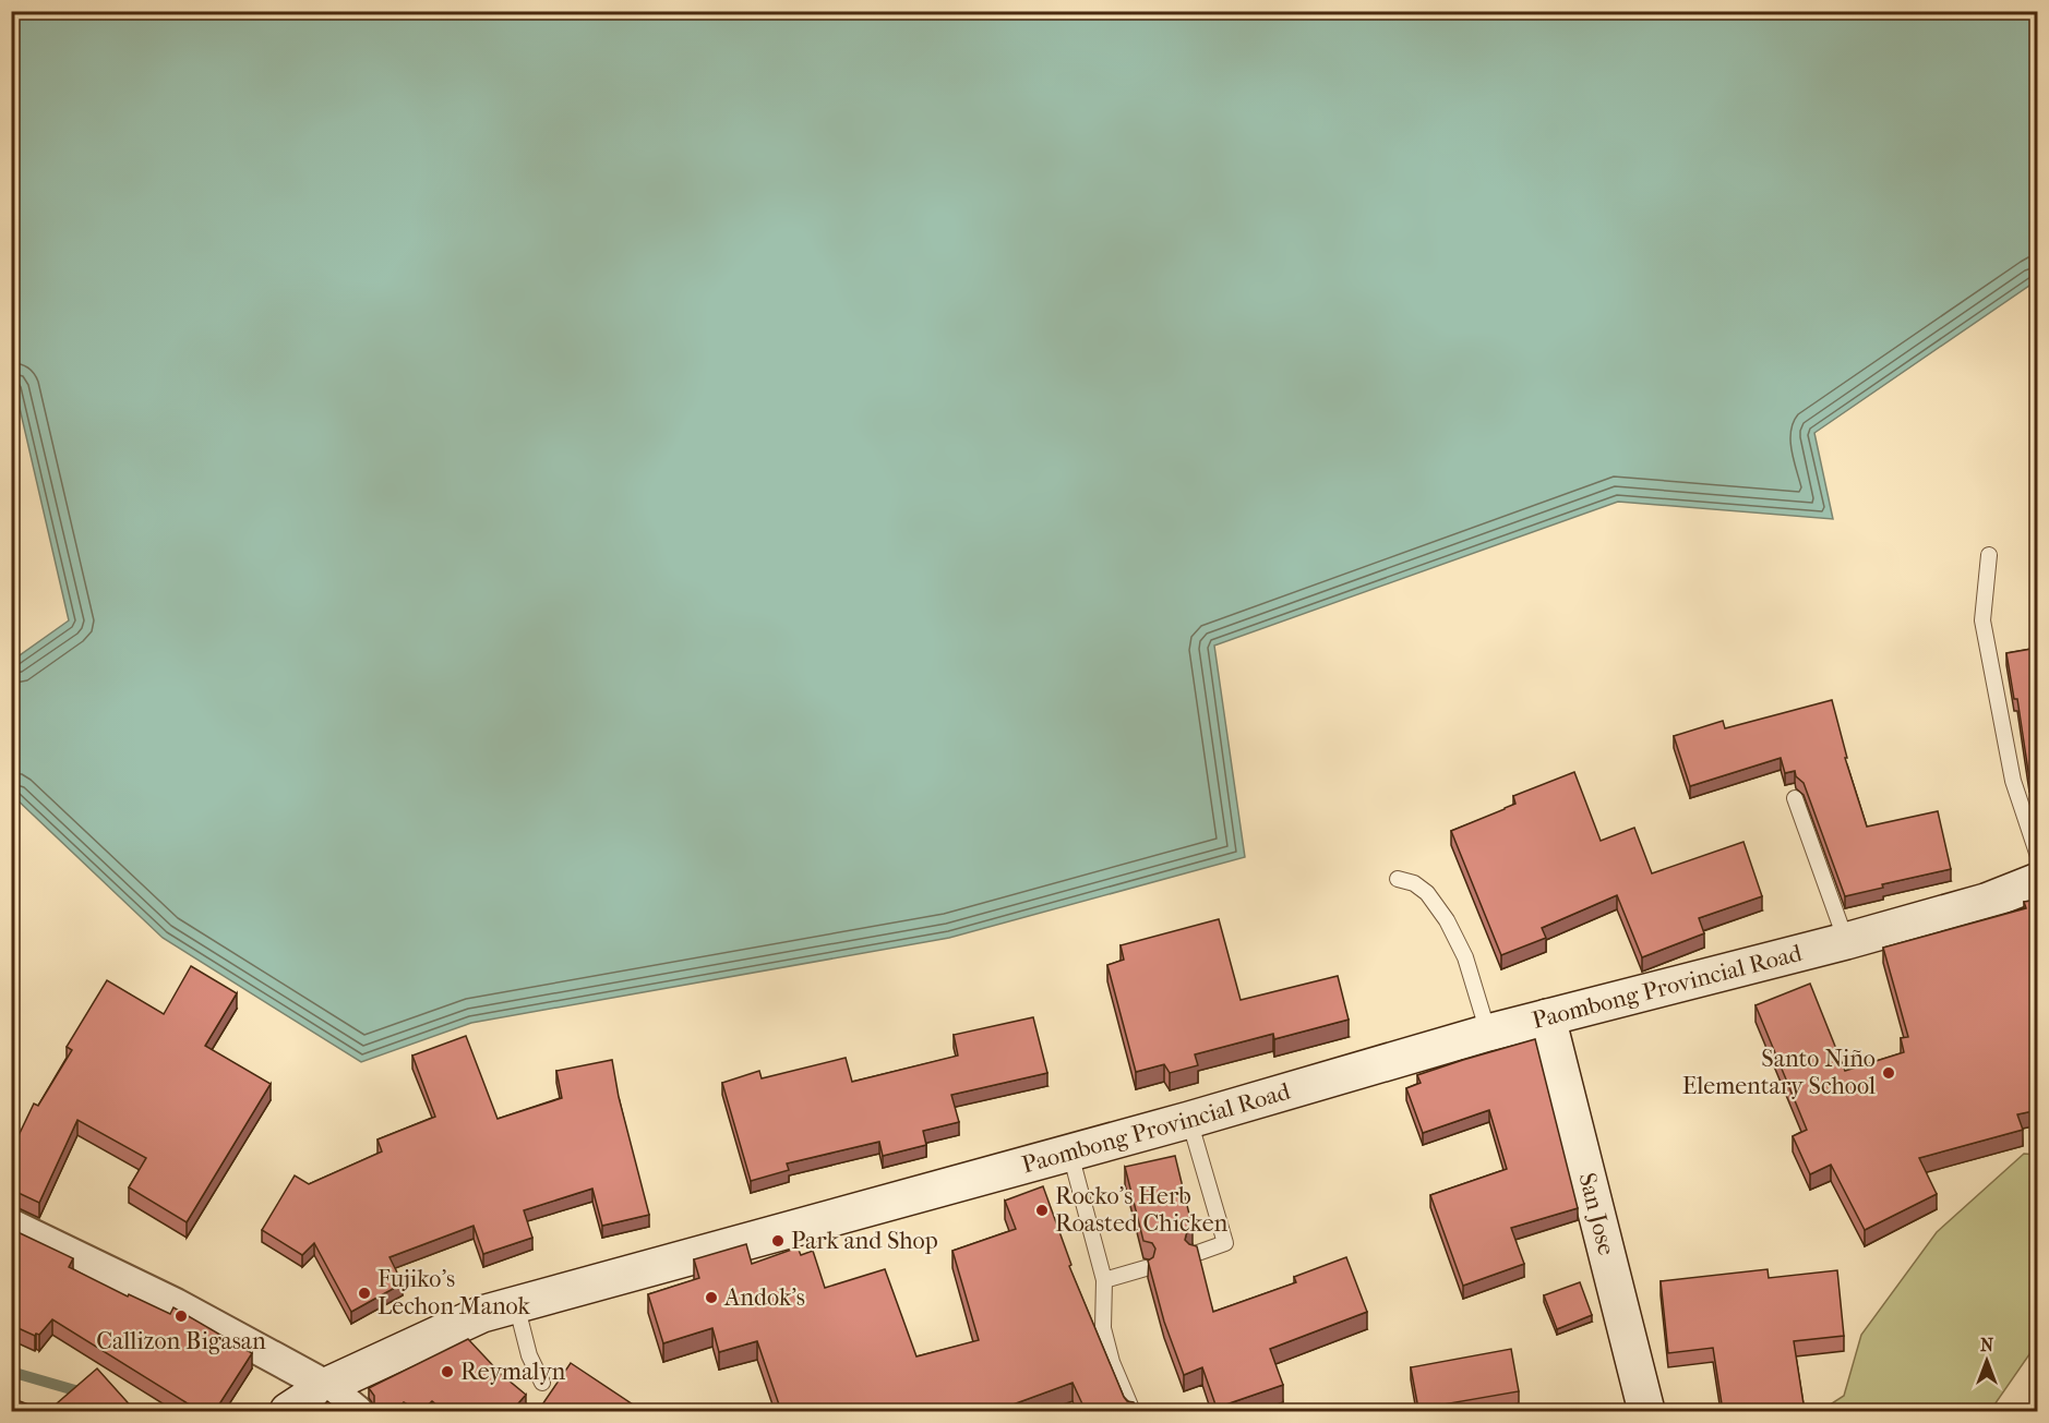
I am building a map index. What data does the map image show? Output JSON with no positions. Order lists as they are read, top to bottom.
{
  "streets": {
    "main road": ["Paombong Provincial Road", "San Jose"]
  },
  "crossings": [
    ["Paombong Provincial Road", "San Jose"]
  ],
  "places": [
    "Santo Niño Elementary School",
    "Rocko's Herb Roasted Chicken",
    "Park and Shop",
    "Fujiko's Lechon Manok",
    "Andok's",
    "Callizon Bigasan",
    "Reymalyn"
  ],
  "north": "top"
}
